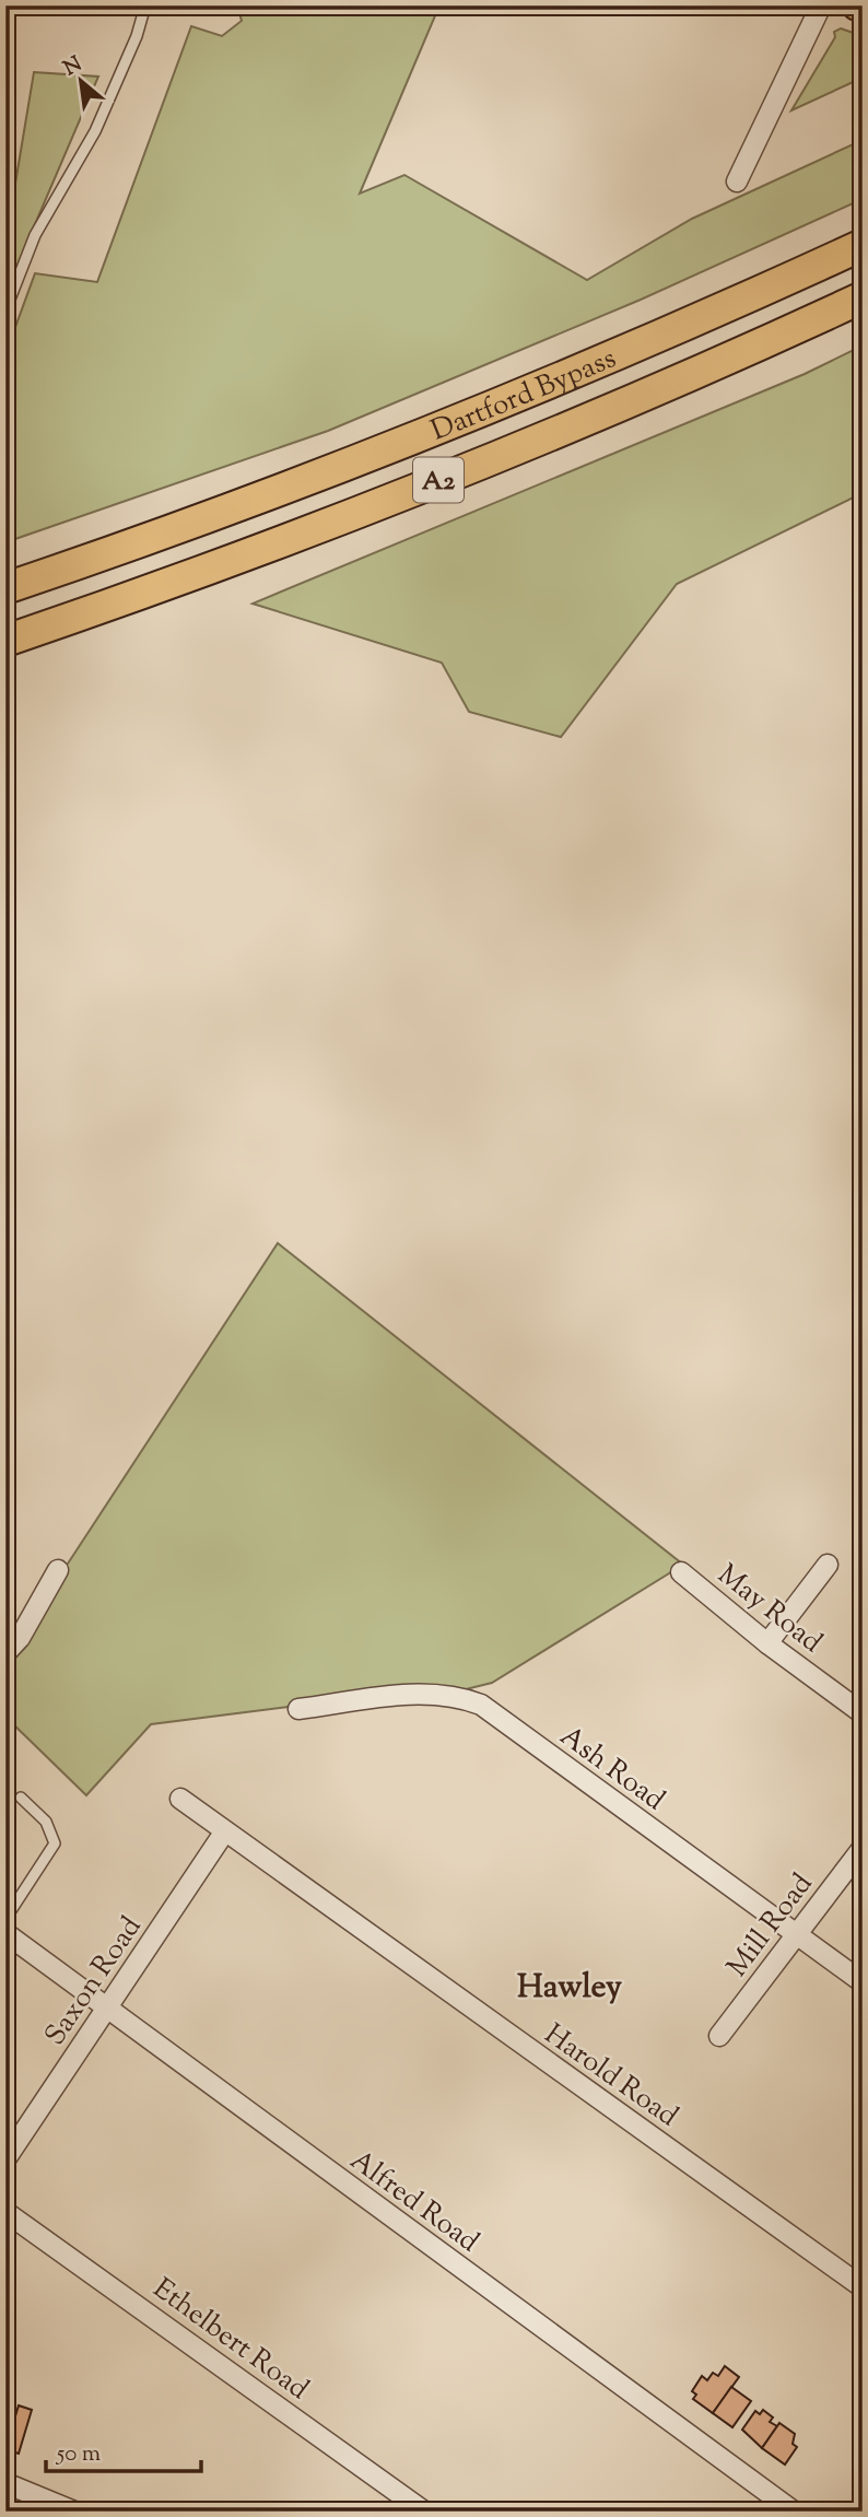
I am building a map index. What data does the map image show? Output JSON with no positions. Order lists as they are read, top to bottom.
{
  "streets": {
    "highway": ["Dartford Bypass", "A2"],
    "street": [
      "May Road",
      "Ash Road",
      "Mill Road",
      "Saxon Road",
      "Harold Road",
      "Alfred Road",
      "Ethelbert Road"
    ]
  },
  "crossings": [
    ["Ash Road", "Mill Road"],
    ["Saxon Road", "Harold Road"],
    ["Saxon Road", "Alfred Road"]
  ],
  "districts": ["Hawley"],
  "scale_bar": "50 m",
  "north": "top left"
}
